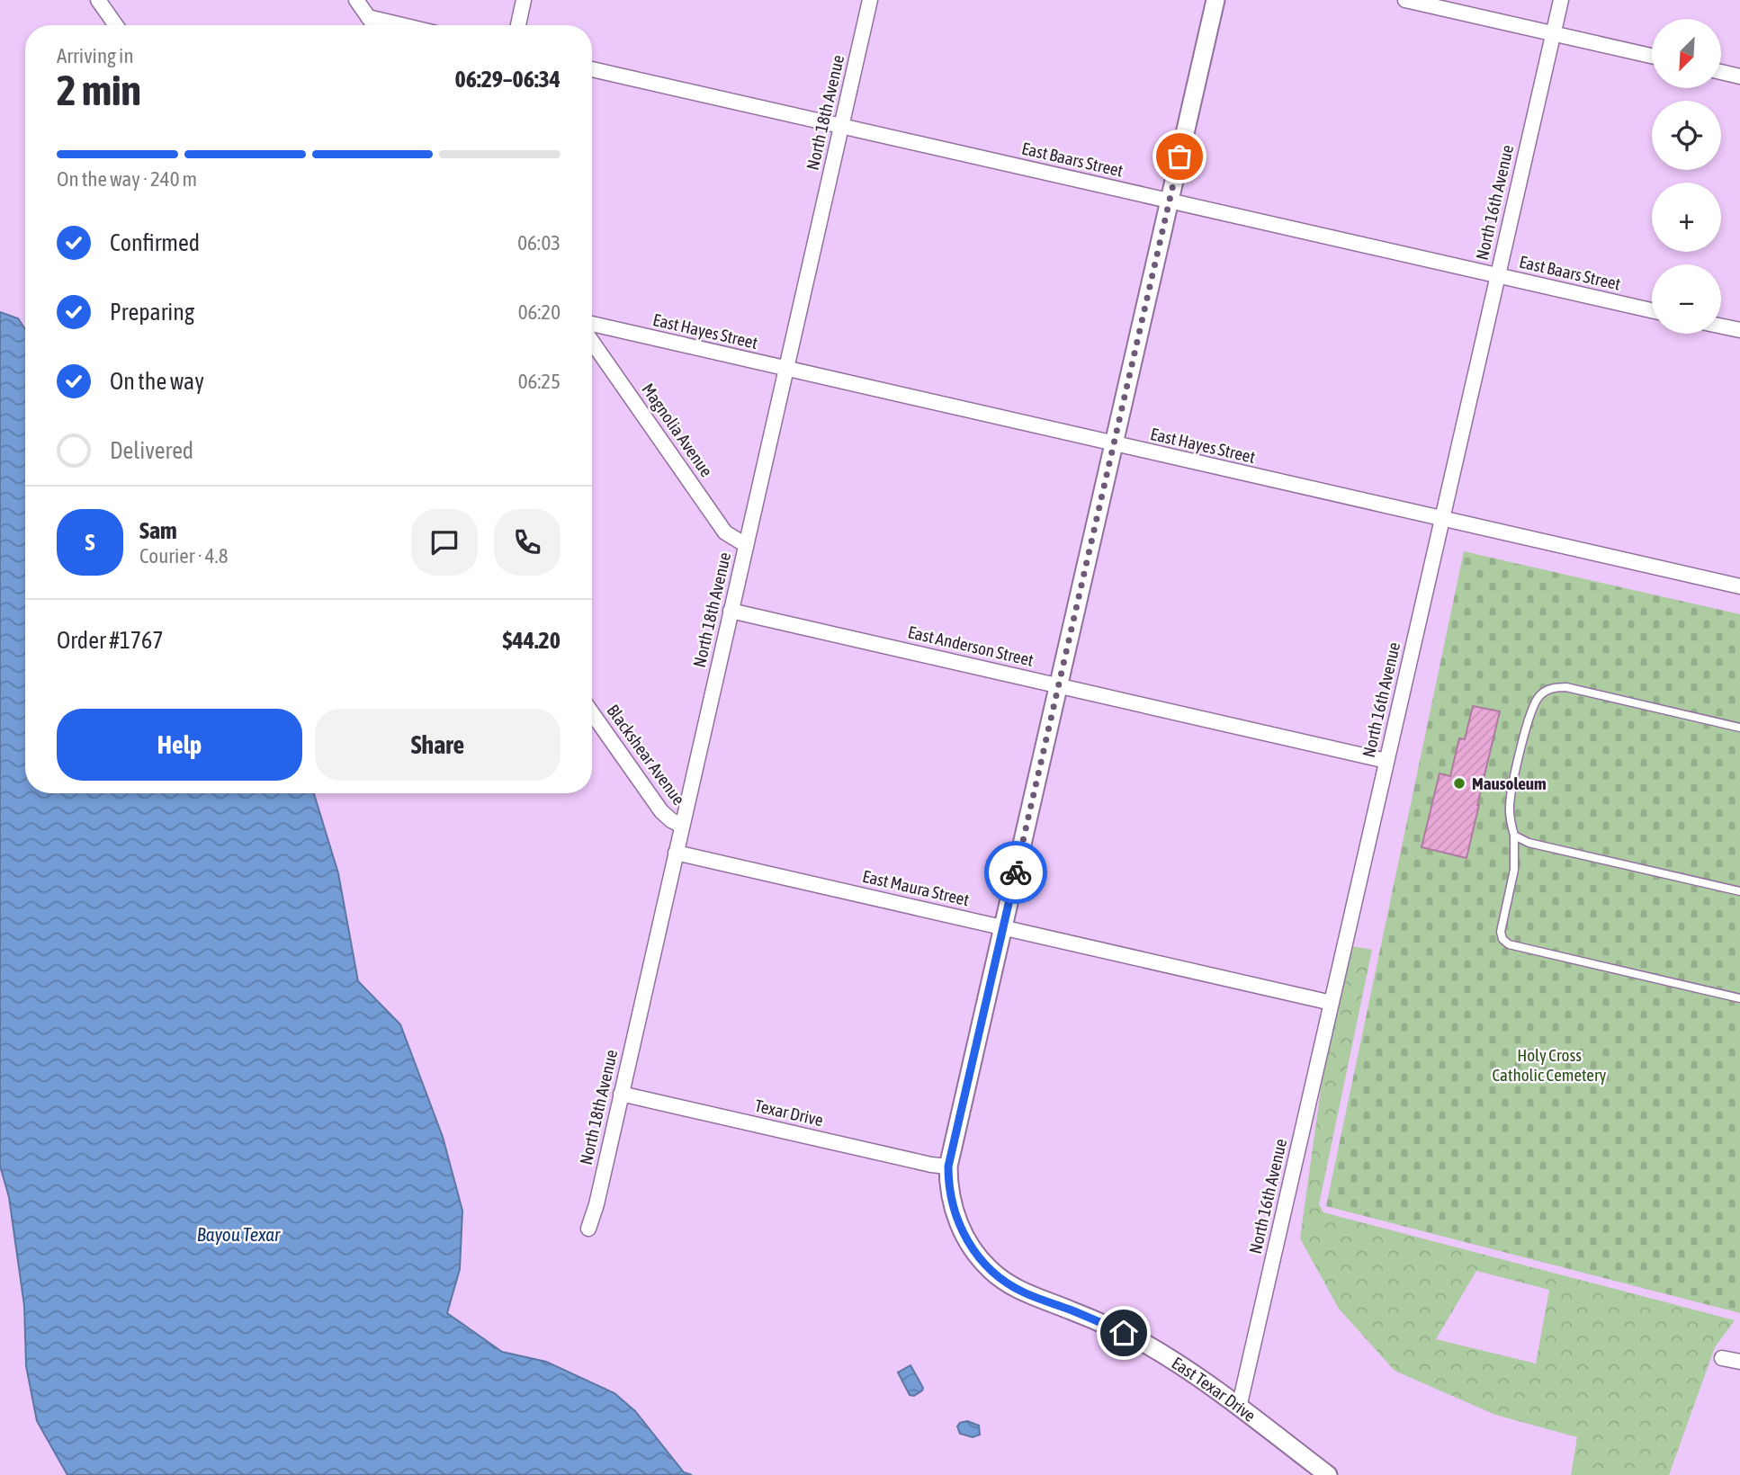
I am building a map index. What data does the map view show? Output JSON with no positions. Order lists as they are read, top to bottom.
{
  "streets": {
    "street": [
      "North 18th Avenue",
      "East Baars Street",
      "North 16th Avenue",
      "East Hayes Street",
      "Magnolia Avenue",
      "East Anderson Street",
      "Blackshear Avenue",
      "East Maura Street",
      "Texar Drive",
      "East Texar Drive"
    ]
  },
  "crossings": [
    ["North 18th Avenue", "East Baars Street"],
    ["North 18th Avenue", "East Hayes Street"],
    ["North 18th Avenue", "Magnolia Avenue"],
    ["North 18th Avenue", "East Anderson Street"],
    ["North 18th Avenue", "Blackshear Avenue"],
    ["North 18th Avenue", "East Maura Street"],
    ["North 18th Avenue", "Texar Drive"],
    ["East Baars Street", "North 16th Avenue"],
    ["East Baars Street", "East Texar Drive"],
    ["North 16th Avenue", "East Hayes Street"],
    ["North 16th Avenue", "East Anderson Street"],
    ["North 16th Avenue", "East Maura Street"],
    ["North 16th Avenue", "East Texar Drive"],
    ["East Hayes Street", "East Texar Drive"],
    ["East Anderson Street", "East Texar Drive"],
    ["East Maura Street", "East Texar Drive"],
    ["Texar Drive", "East Texar Drive"]
  ],
  "water": ["Bayou Texar"],
  "parks": ["Holy Cross Catholic Cemetery"],
  "places": ["Mausoleum"],
  "north": "bottom left",
  "page": {
    "map_buttons": ["+", "−"],
    "heading": ["2 min", "Arriving in", "06:29–06:34"],
    "panel": [
      "Sam",
      "Courier · 4.8",
      "Order #1767",
      "$44.20"
    ],
    "bar": "On the way · 240 m",
    "list": [
      ["Confirmed", "06:03"],
      ["Preparing", "06:20"],
      ["On the way", "06:25"],
      "Delivered"
    ],
    "round": "S",
    "buttons": ["Help", "Share"]
  }
}
